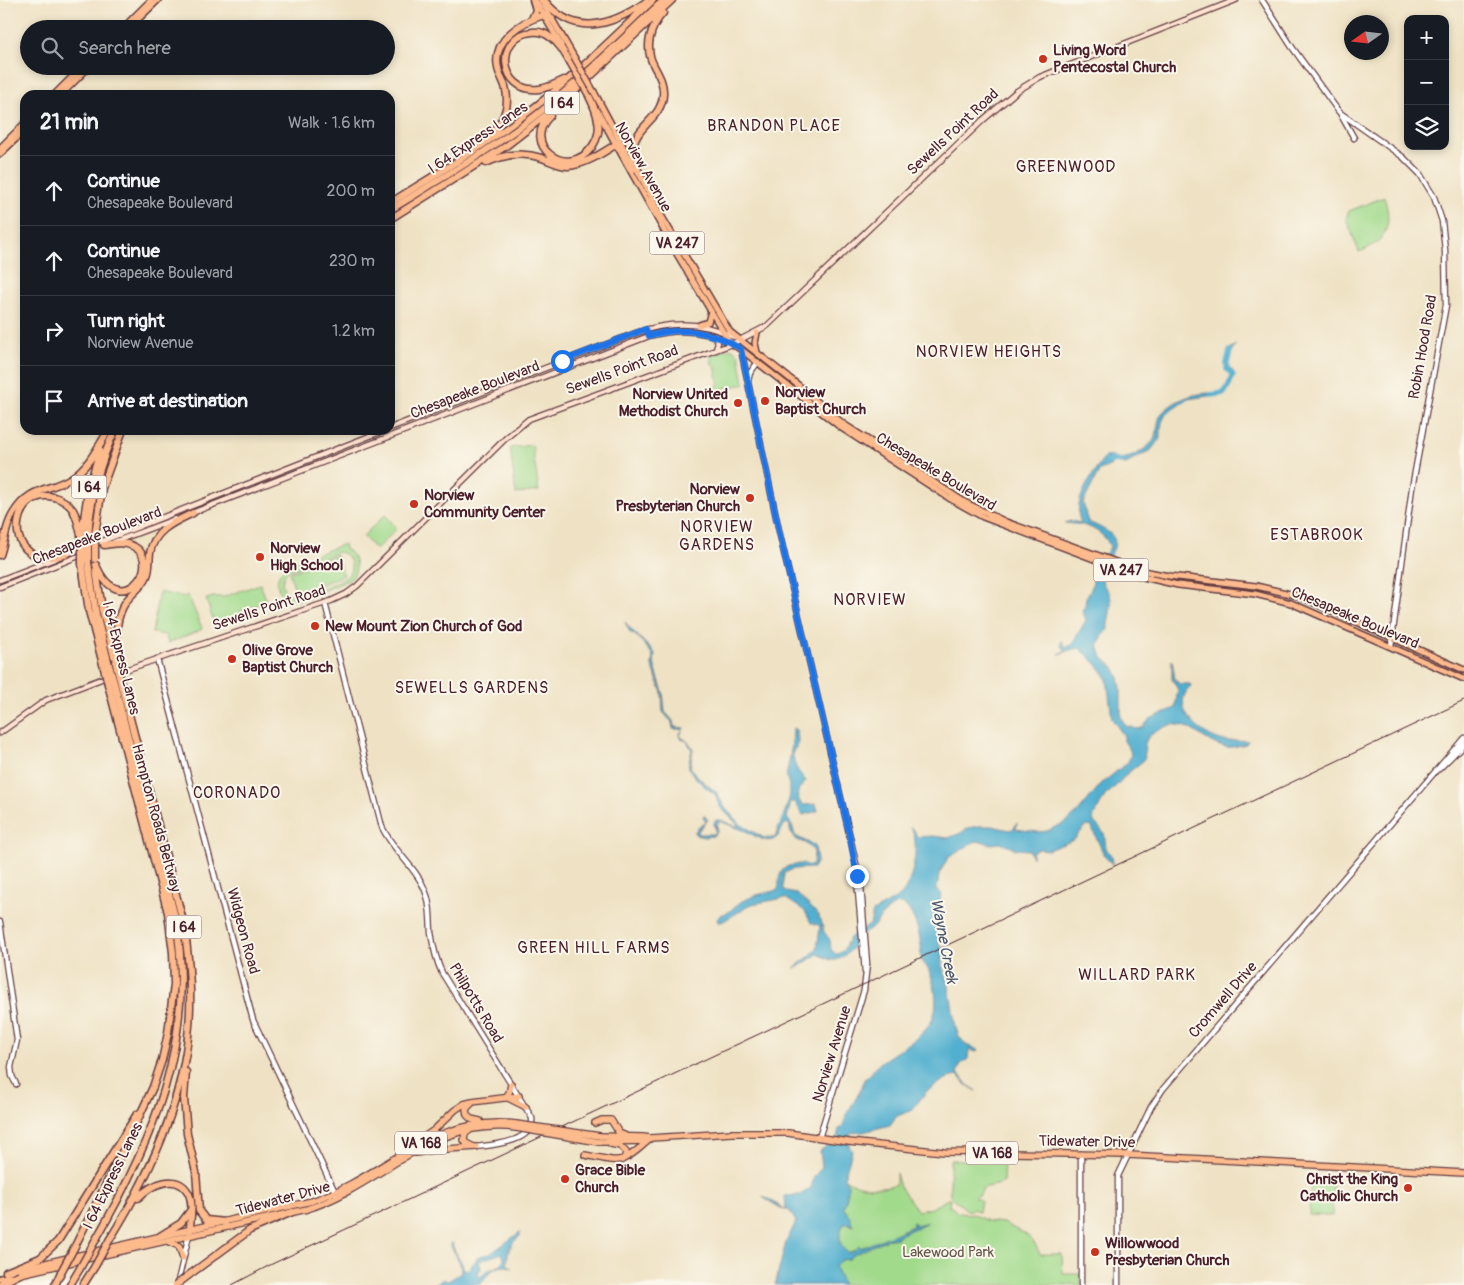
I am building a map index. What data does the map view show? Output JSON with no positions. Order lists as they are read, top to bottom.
{
  "streets": {
    "highway": [
      "I 64",
      "I 64 Express Lanes",
      "Hampton Roads Beltway",
      "Tidewater Drive",
      "VA 168"
    ],
    "main road": [
      "Sewells Point Road",
      "Norview Avenue",
      "VA 247",
      "Chesapeake Boulevard"
    ],
    "street": [
      "Robin Hood Road",
      "Widgeon Road",
      "Cromwell Drive",
      "Philpotts Road"
    ]
  },
  "crossings": [
    ["I 64", "I 64 Express Lanes"],
    ["Sewells Point Road", "Norview Avenue"],
    ["Sewells Point Road", "Chesapeake Boulevard"],
    ["Sewells Point Road", "Widgeon Road"],
    ["Sewells Point Road", "Philpotts Road"],
    ["I 64 Express Lanes", "Hampton Roads Beltway"],
    ["Norview Avenue", "Chesapeake Boulevard"],
    ["Norview Avenue", "Tidewater Drive"],
    ["Robin Hood Road", "Chesapeake Boulevard"],
    ["Widgeon Road", "Tidewater Drive"],
    ["Cromwell Drive", "Tidewater Drive"]
  ],
  "districts": [
    "BRANDON PLACE",
    "GREENWOOD",
    "NORVIEW HEIGHTS",
    "NORVIEW GARDENS",
    "ESTABROOK",
    "NORVIEW",
    "SEWELLS GARDENS",
    "CORONADO",
    "GREEN HILL FARMS",
    "WILLARD PARK"
  ],
  "water": ["Wayne Creek"],
  "parks": ["Lakewood Park"],
  "places": [
    "Living Word Pentecostal Church",
    "Norview Baptist Church",
    "Norview United Methodist Church",
    "Norview Presbyterian Church",
    "Norview Community Center",
    "Norview High School",
    "New Mount Zion Church of God",
    "Olive Grove Baptist Church",
    "Grace Bible Church",
    "Christ the King Catholic Church",
    "Willowwood Presbyterian Church"
  ],
  "north": "left",
  "page": {
    "map_buttons": ["+", "−"],
    "search": "Search here",
    "heading": ["21 min", "Walk · 1.6 km"],
    "list": [
      ["Continue", "Chesapeake Boulevard", "200 m"],
      ["Continue", "Chesapeake Boulevard", "230 m"],
      ["Turn right", "Norview Avenue", "1.2 km"],
      "Arrive at destination"
    ]
  }
}
